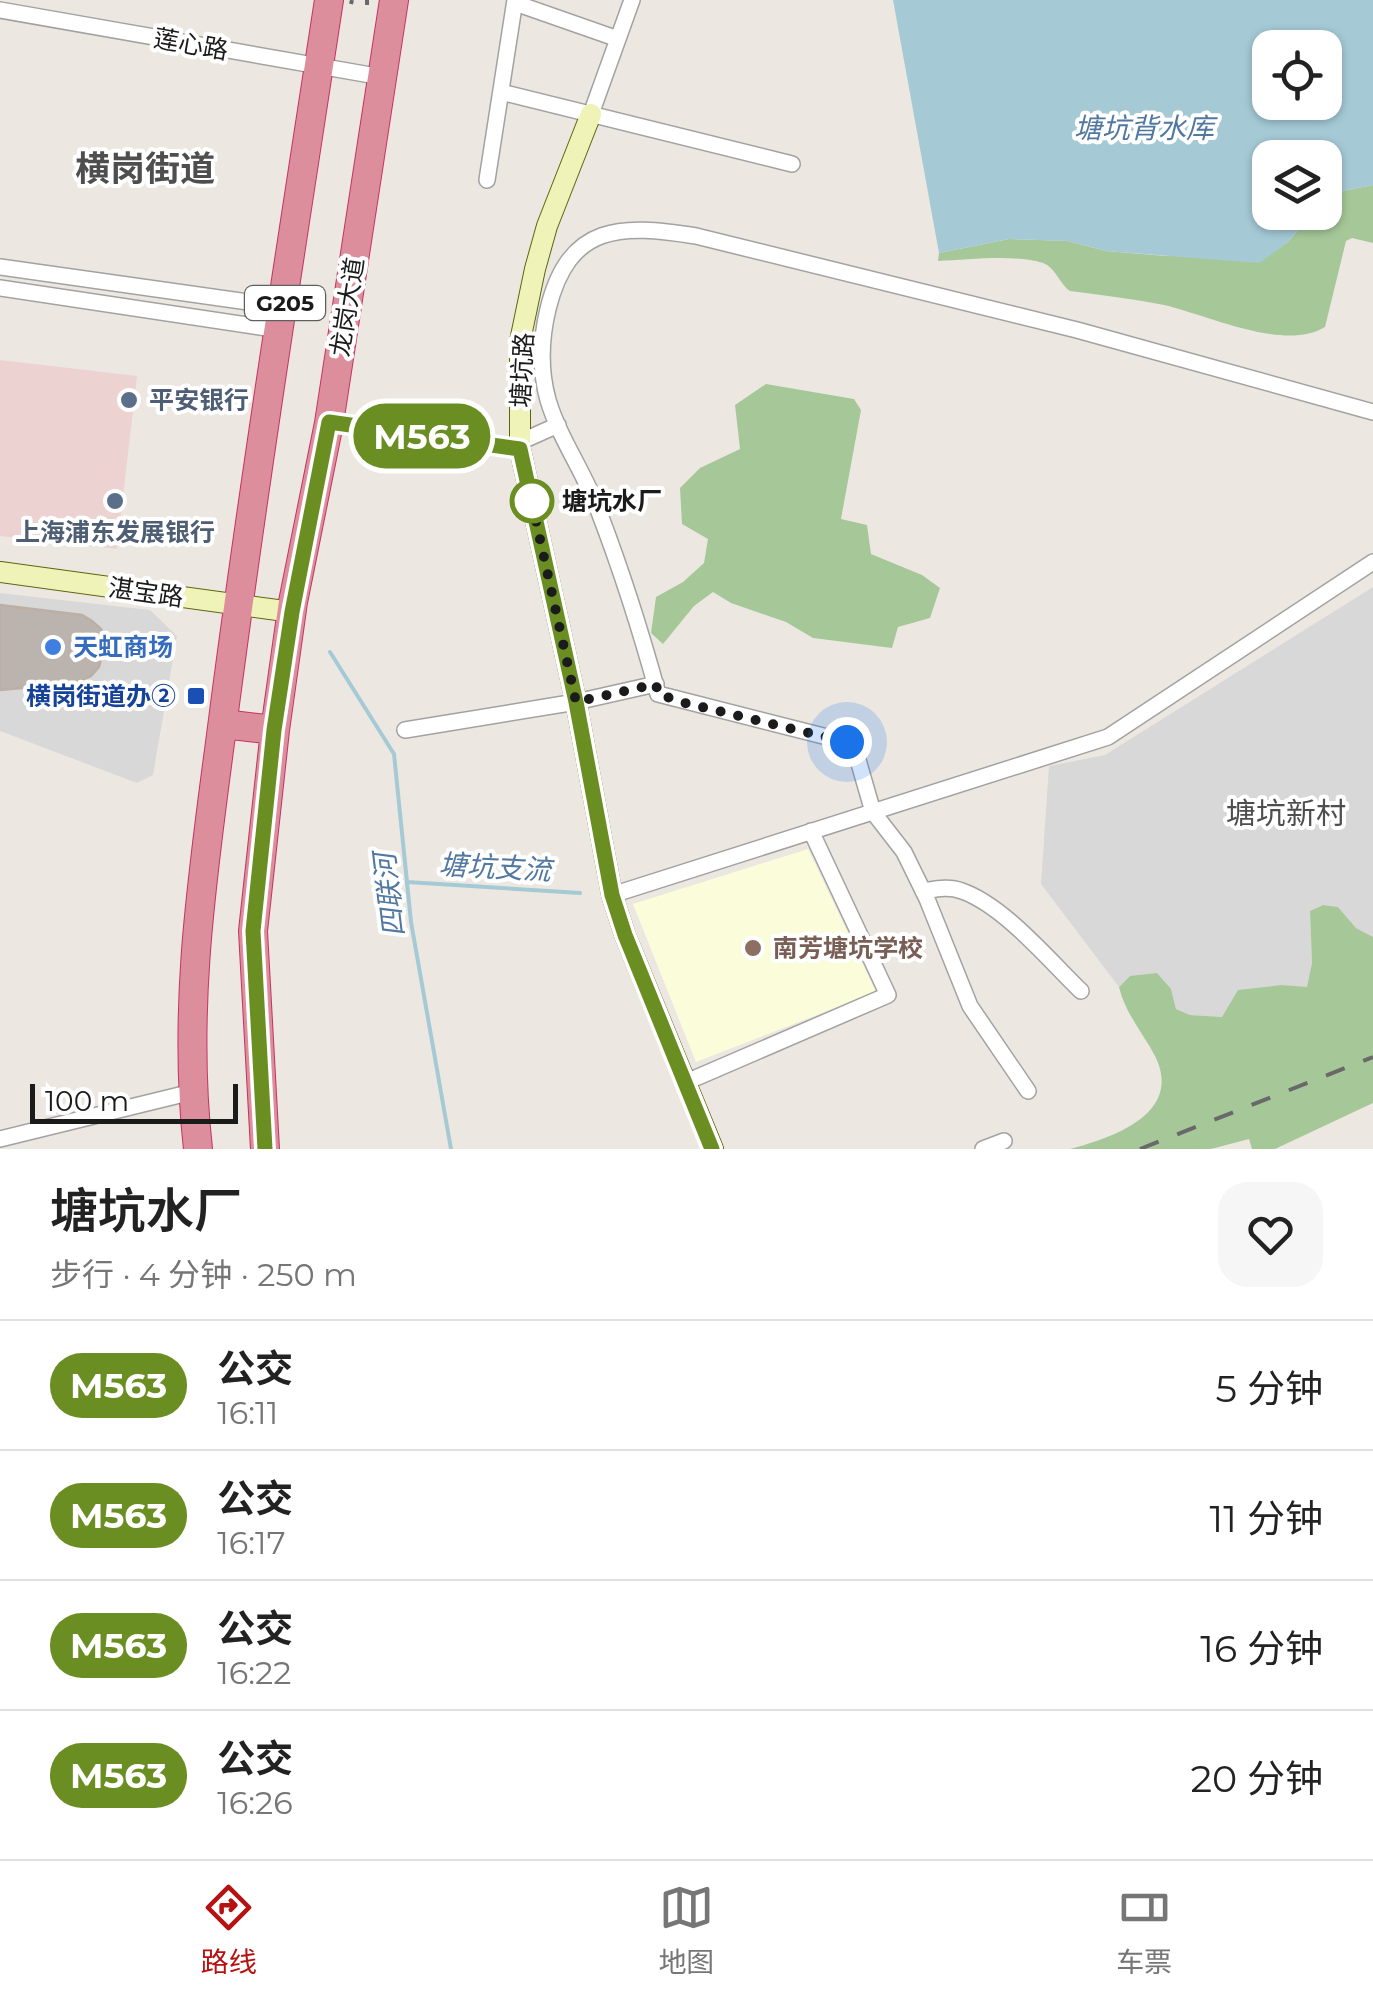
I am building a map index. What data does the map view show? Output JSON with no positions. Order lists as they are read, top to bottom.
{
  "streets": {
    "highway": ["G205", "龙岗大道"],
    "street": ["莲心路", "塘坑路", "湛宝路"]
  },
  "crossings": [
    ["莲心路", "G205"],
    ["莲心路", "龙岗大道"],
    ["G205", "湛宝路"],
    ["龙岗大道", "湛宝路"]
  ],
  "districts": ["横岗街道", "塘坑新村"],
  "water": ["塘坑背水库", "塘坑支流", "四联河"],
  "places": {
    "other": [
      "平安银行",
      "上海浦东发展银行",
      "塘坑水厂",
      "天虹商场",
      "南芳塘坑学校"
    ],
    "transit": ["横岗街道办②"]
  },
  "lines": ["bus line M563"],
  "scale_bar": "100 m",
  "page": {
    "on_map": "M563",
    "scale": "100 m",
    "heading": ["塘坑水厂", "步行 · 4 分钟 · 250 m"],
    "list": [
      {
        "mark": "M563",
        "name": "公交",
        "note": "16:11",
        "value": "5 分钟"
      },
      {
        "mark": "M563",
        "name": "公交",
        "note": "16:17",
        "value": "11 分钟"
      },
      {
        "mark": "M563",
        "name": "公交",
        "note": "16:22",
        "value": "16 分钟"
      },
      {
        "mark": "M563",
        "name": "公交",
        "note": "16:26",
        "value": "20 分钟"
      }
    ],
    "tabs": ["路线", "地图", "车票"]
  }
}
